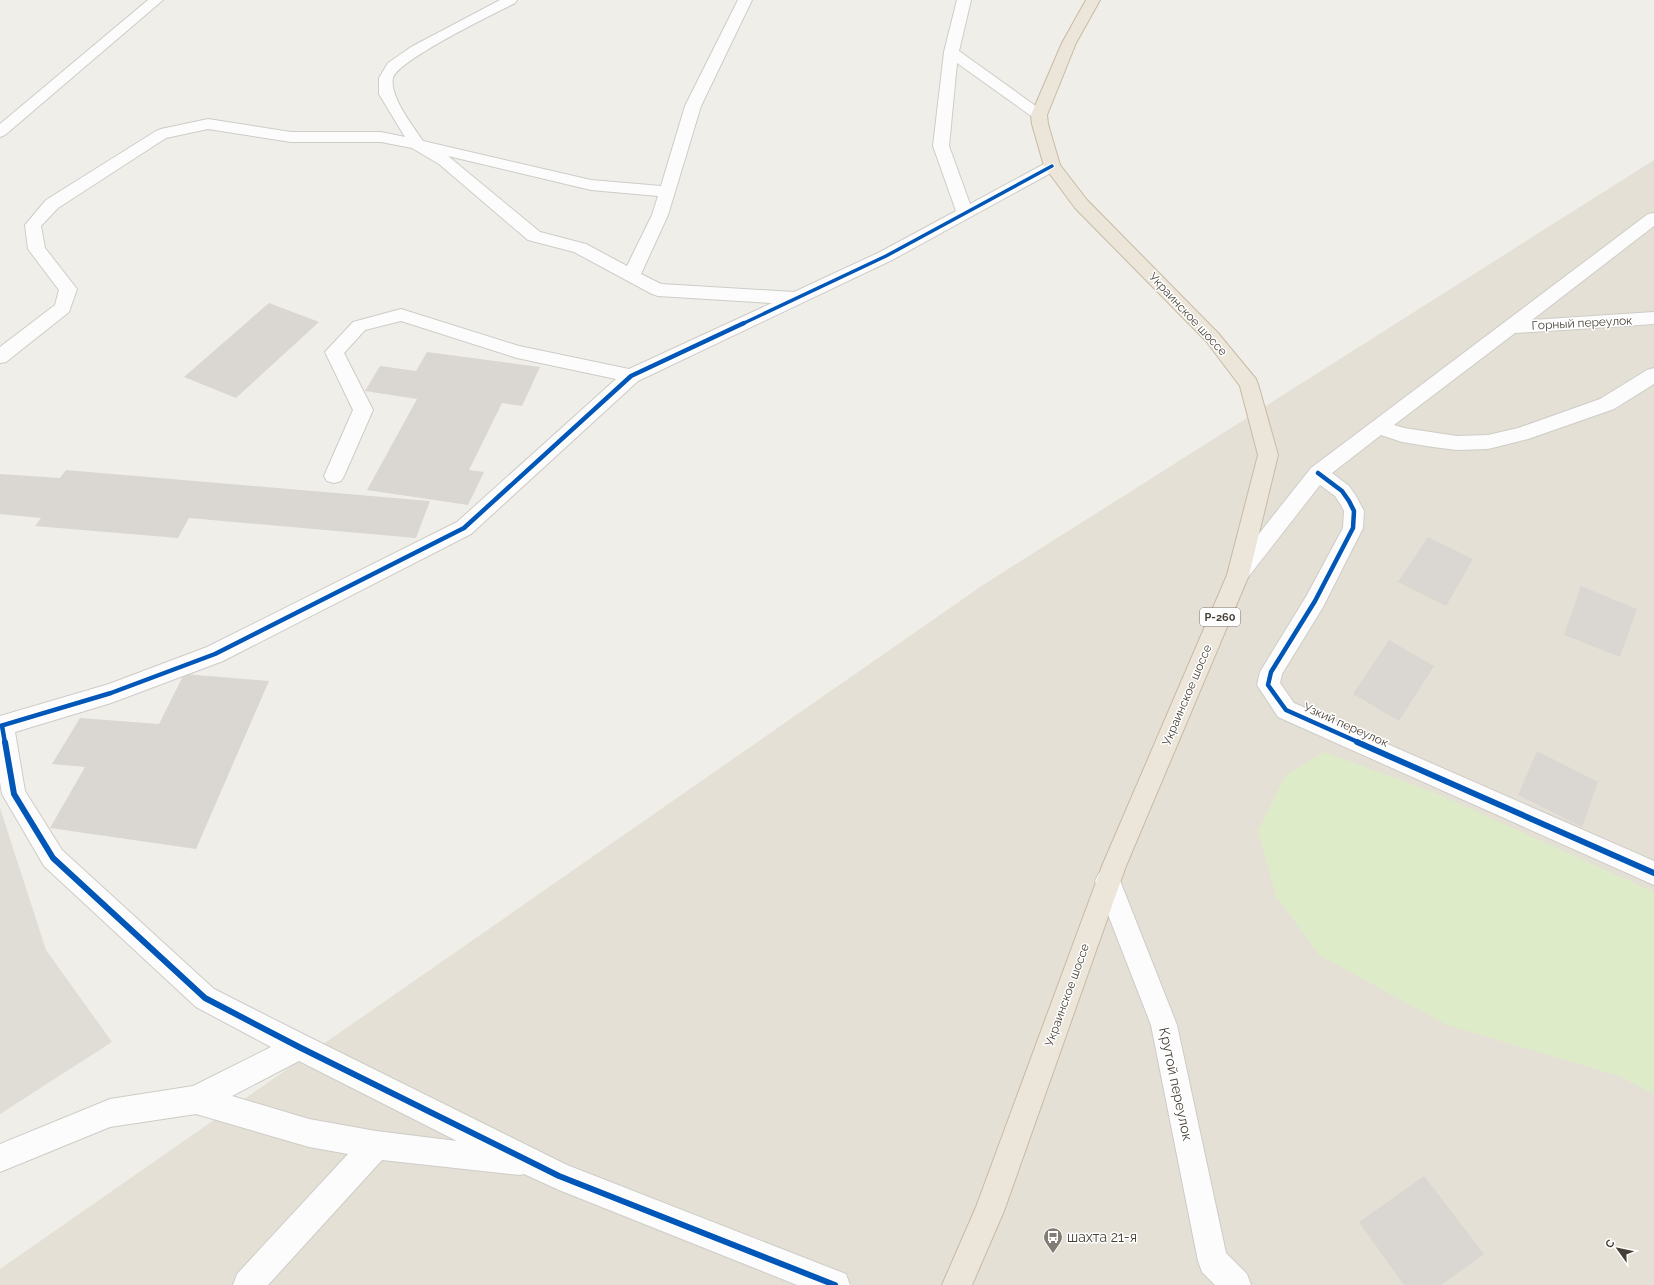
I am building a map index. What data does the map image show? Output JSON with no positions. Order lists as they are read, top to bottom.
{
  "streets": {
    "highway": ["Украинское шоссе", "Р-260"],
    "street": ["Горный переулок", "Узкий переулок", "Крутой переулок"]
  },
  "crossings": [
    ["Украинское шоссе", "Крутой переулок"]
  ],
  "places": {
    "bus stop": ["шахта 21-я"]
  },
  "north": "top left"
}
